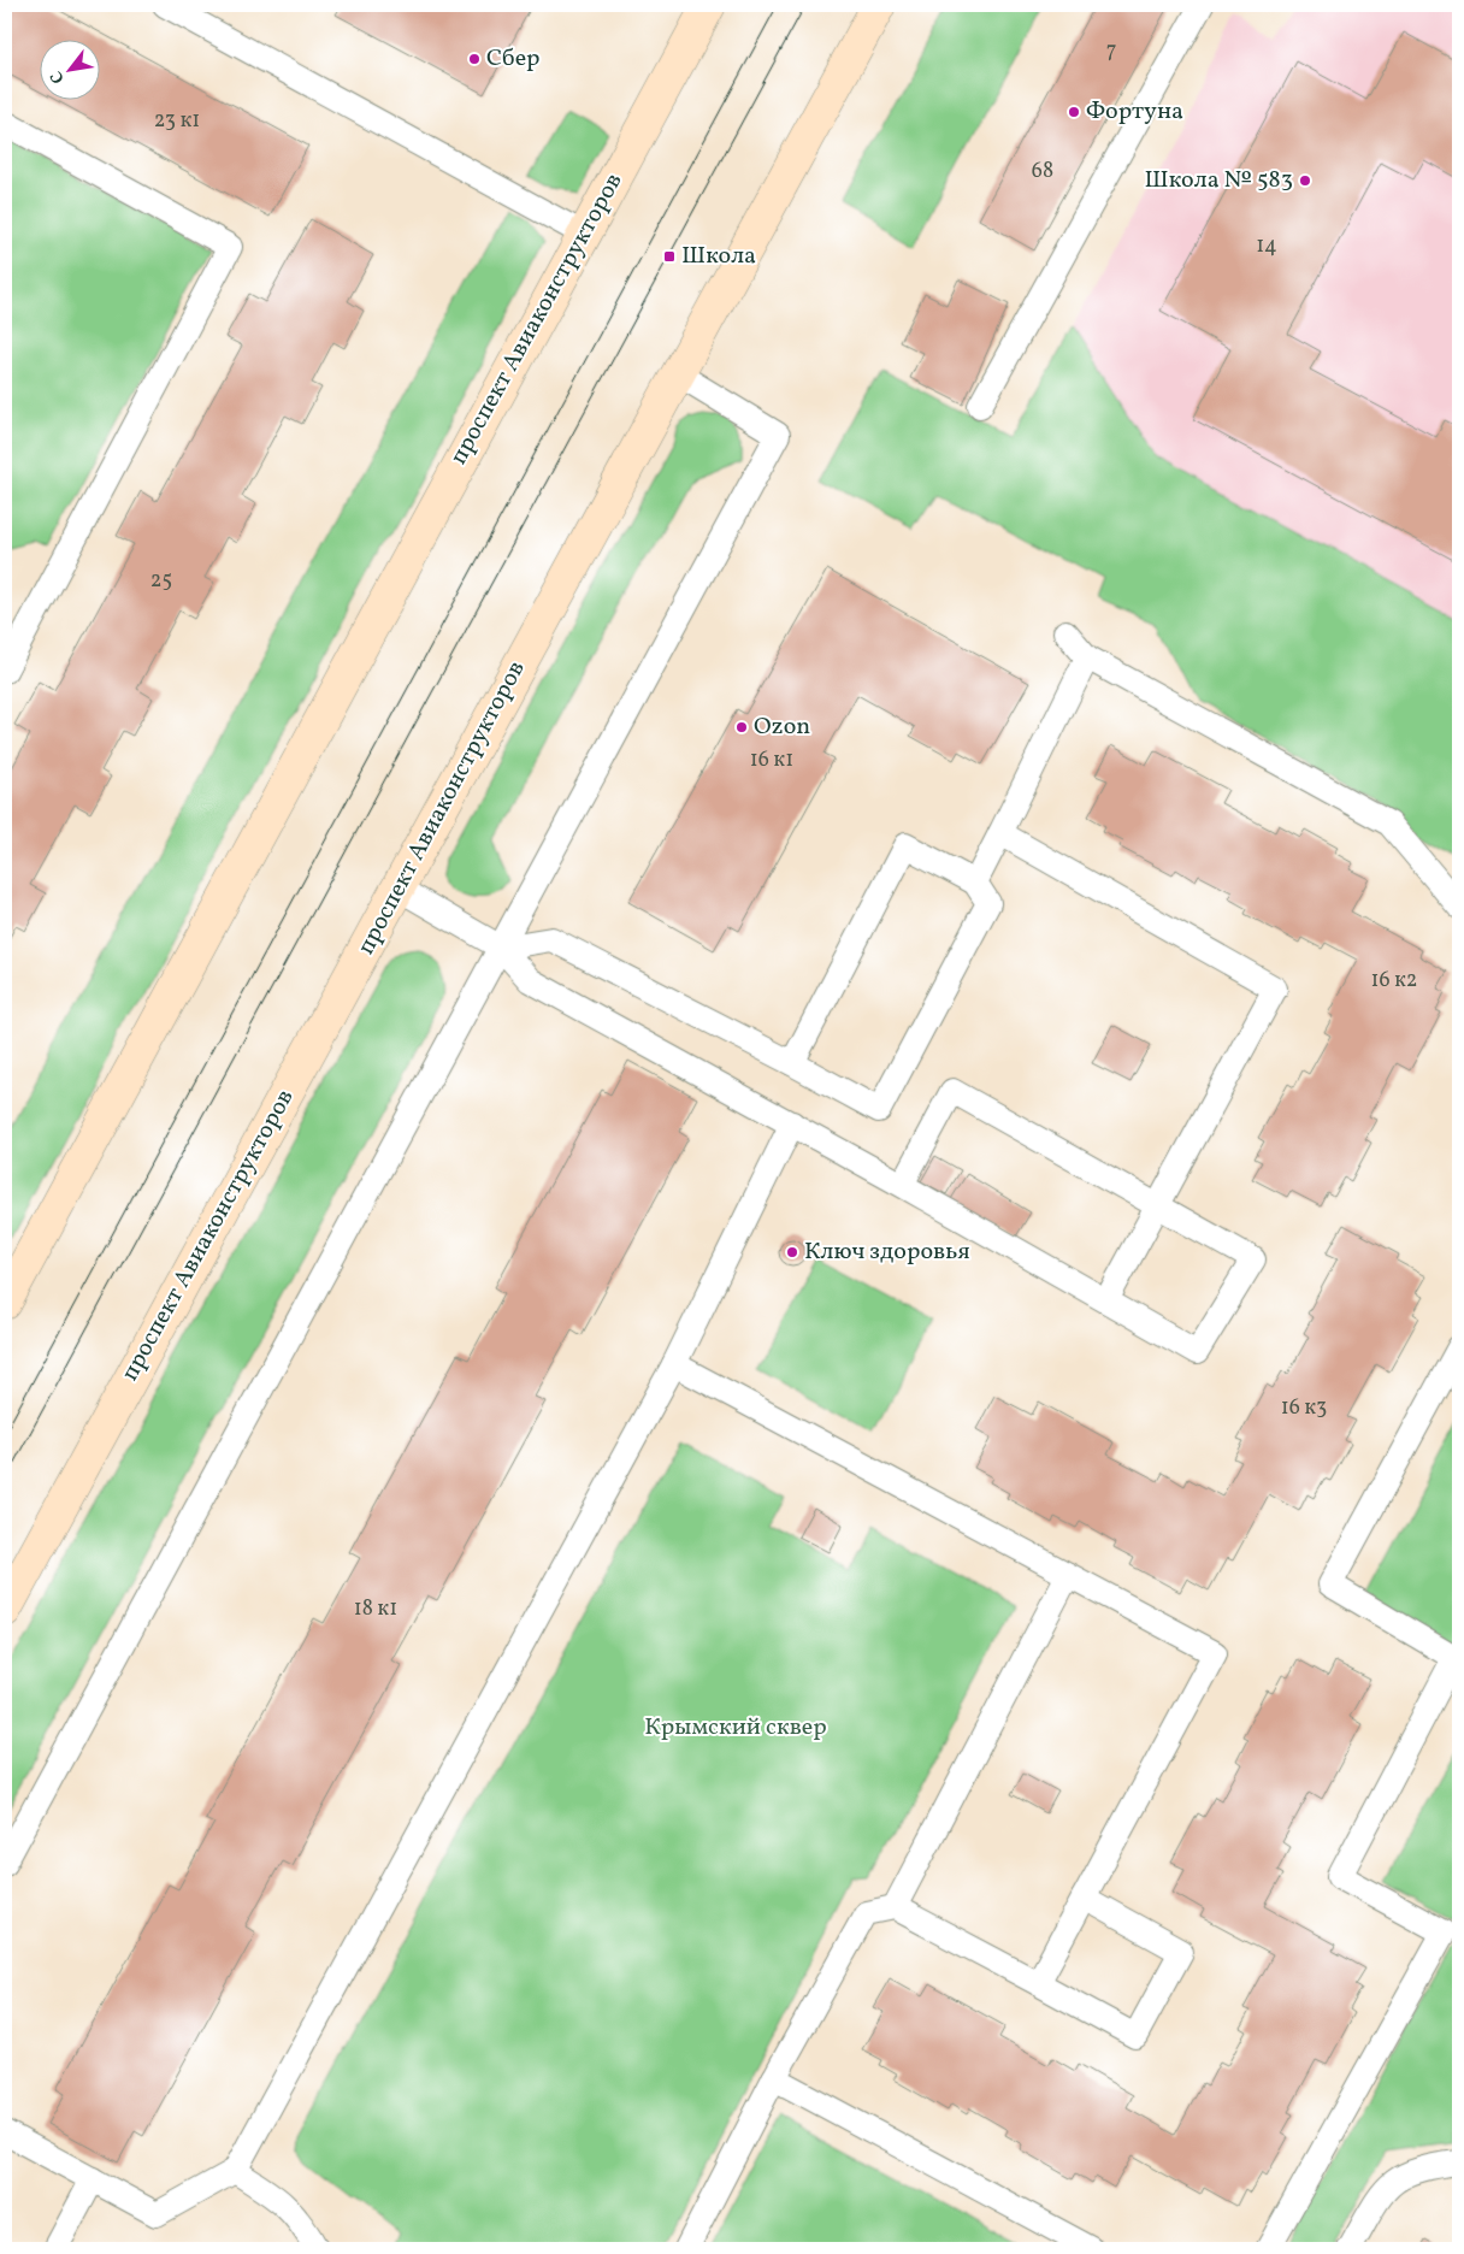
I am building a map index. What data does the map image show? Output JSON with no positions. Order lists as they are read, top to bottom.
{
  "streets": {
    "street": ["проспект Авиаконструкторов"]
  },
  "parks": ["Крымский сквер"],
  "places": {
    "other": [
      "Сбер",
      "Фортуна",
      "Школа № 583",
      "Ozon",
      "Ключ здоровья"
    ],
    "transit": ["Школа"]
  },
  "house_numbers": [
    "7",
    "23 к1",
    "68",
    "14",
    "25",
    "16 к1",
    "16 к2",
    "16 к3",
    "18 к1"
  ],
  "north": "bottom left"
}
